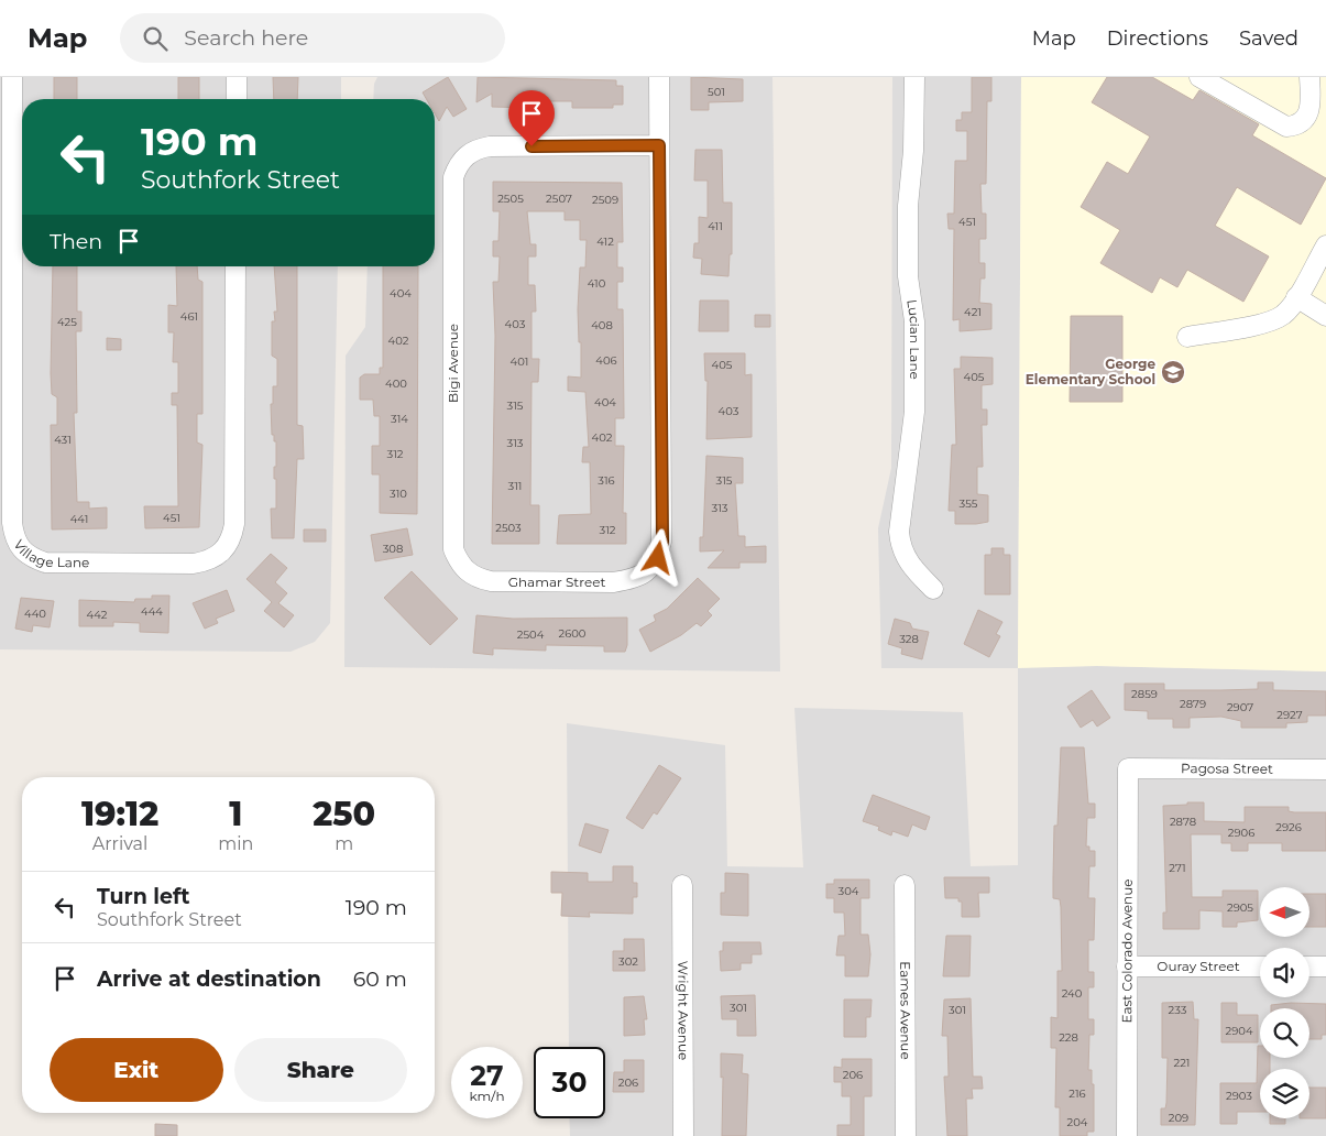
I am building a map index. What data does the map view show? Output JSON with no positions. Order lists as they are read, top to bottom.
{
  "streets": {
    "street": [
      "Lucian Lane",
      "Bigi Avenue",
      "Village Lane",
      "Ghamar Street",
      "Pagosa Street",
      "East Colorado Avenue",
      "Ouray Street",
      "Wright Avenue",
      "Eames Avenue"
    ]
  },
  "crossings": [
    ["Bigi Avenue", "Ghamar Street"],
    ["Pagosa Street", "East Colorado Avenue"],
    ["East Colorado Avenue", "Ouray Street"]
  ],
  "places": {
    "school or university": ["George Elementary School"]
  },
  "house_numbers": [
    "501",
    "2505",
    "2507",
    "2509",
    "451",
    "411",
    "412",
    "410",
    "404",
    "421",
    "461",
    "425",
    "403",
    "408",
    "402",
    "406",
    "401",
    "405",
    "405",
    "400",
    "404",
    "315",
    "403",
    "314",
    "402",
    "431",
    "313",
    "312",
    "316",
    "315",
    "311",
    "310",
    "355",
    "313",
    "451",
    "441",
    "2503",
    "312",
    "308",
    "444",
    "440",
    "442",
    "2600",
    "2504",
    "328",
    "2859",
    "2879",
    "2907",
    "2927",
    "2878",
    "2926",
    "2906",
    "271",
    "304",
    "2905",
    "302",
    "240",
    "301",
    "301",
    "233",
    "2904",
    "228",
    "221",
    "206",
    "206",
    "216",
    "2903",
    "209",
    "204"
  ],
  "north": "left",
  "page": {
    "header": "Map",
    "search": "Search here",
    "nav": ["Map", "Directions", "Saved"],
    "turn": ["190 m", "Southfork Street"],
    "then": "Then",
    "eta": [
      "19:12",
      "Arrival",
      "1",
      "min",
      "250",
      "m"
    ],
    "list": [
      {
        "name": "Turn left",
        "note": "Southfork Street",
        "value": "190 m"
      },
      {
        "name": "Arrive at destination",
        "value": "60 m"
      }
    ],
    "buttons": ["Exit", "Share"],
    "speed": "27 km/h",
    "limit": "30"
  }
}
